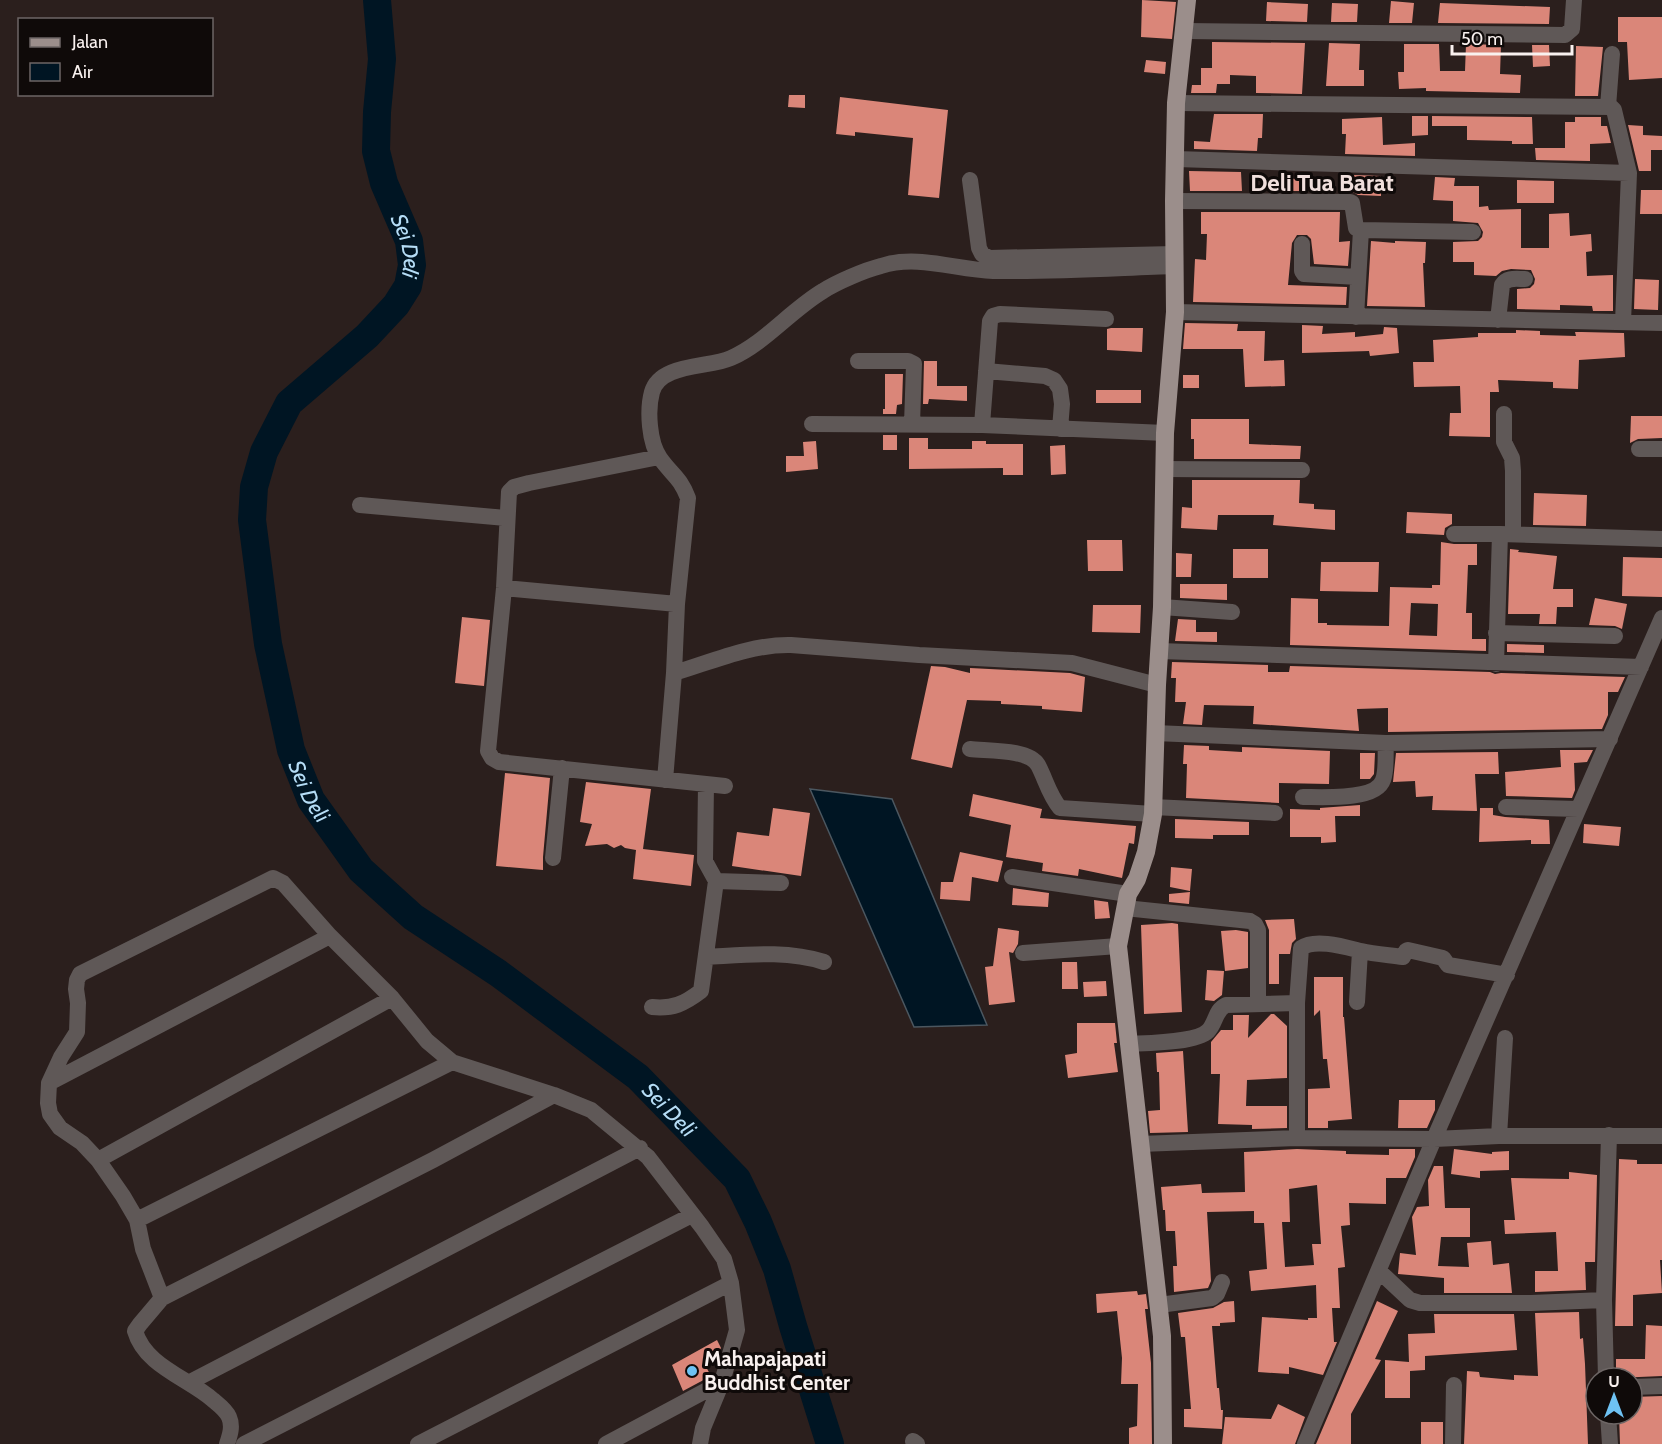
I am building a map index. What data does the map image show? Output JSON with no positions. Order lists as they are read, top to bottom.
{
  "districts": ["Deli Tua Barat"],
  "water": ["Sei Deli"],
  "places": ["Mahapajapati Buddhist Center"],
  "legend": ["Jalan", "Air"],
  "scale_bar": "50 m",
  "north": "top"
}
